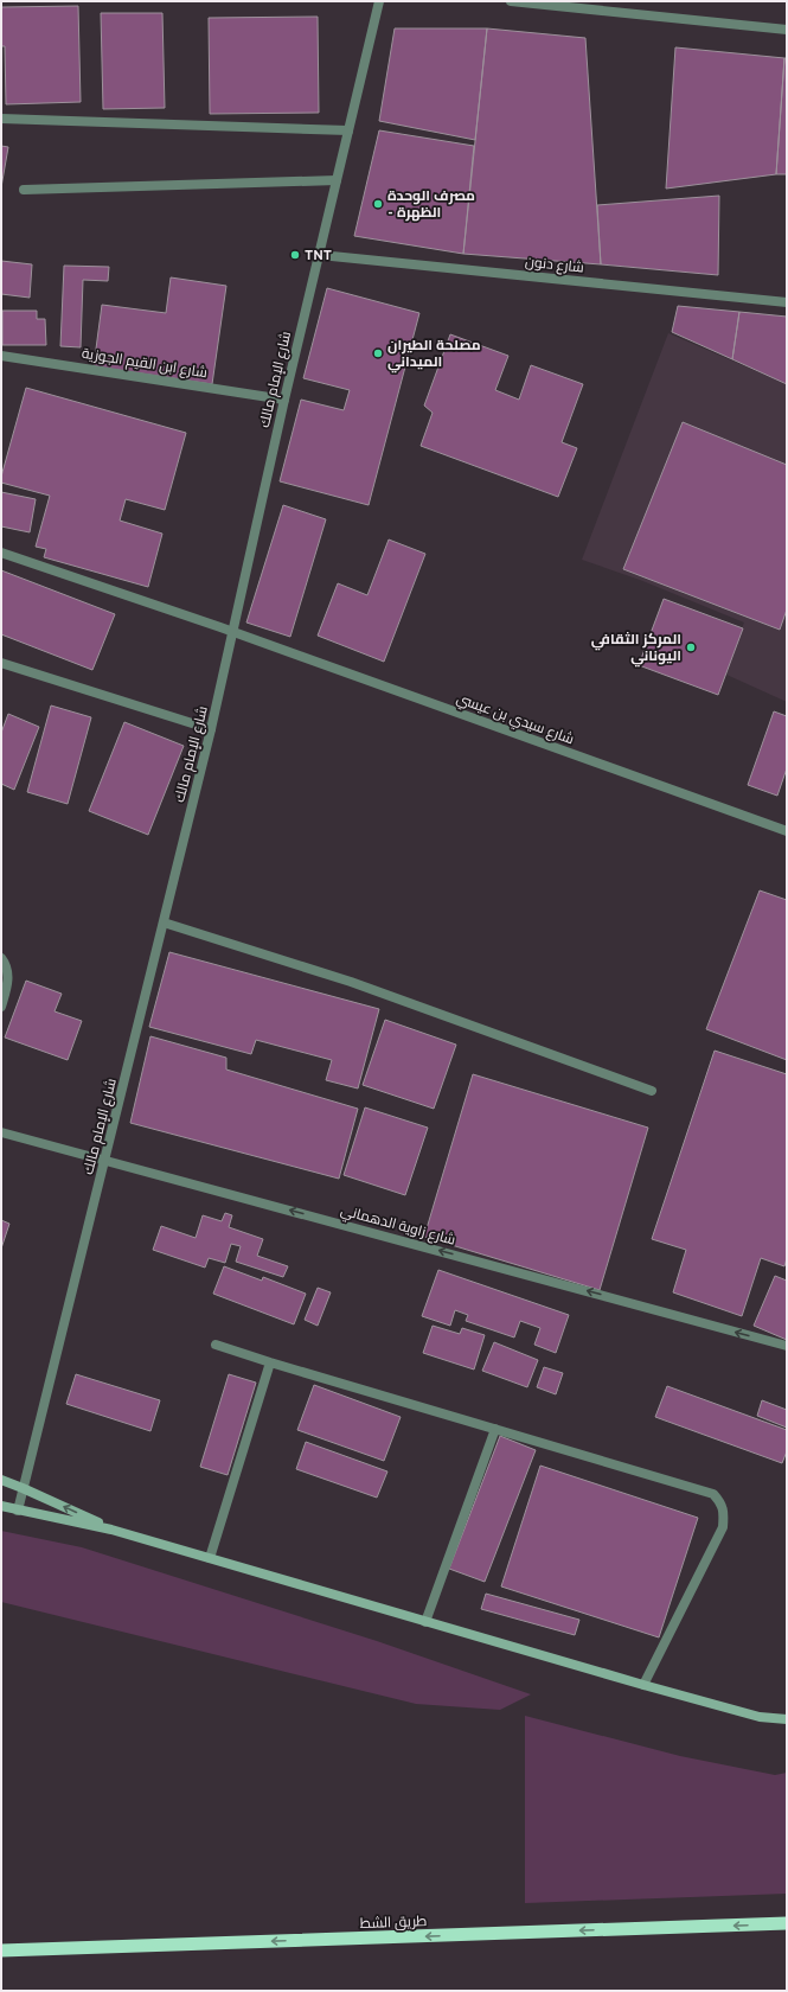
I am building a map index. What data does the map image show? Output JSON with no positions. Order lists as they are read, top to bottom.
{
  "streets": {
    "highway": ["طريق الشط"],
    "street": [
      "شارع دنون",
      "شارع ابن القيم الجوزية",
      "شارع الإمام مالك",
      "شارع سيدي بن عيسي",
      "شارع زاوية الدهماني"
    ]
  },
  "crossings": [
    ["شارع دنون", "شارع الإمام مالك"],
    ["شارع ابن القيم الجوزية", "شارع الإمام مالك"],
    ["شارع الإمام مالك", "شارع سيدي بن عيسي"],
    ["شارع الإمام مالك", "شارع زاوية الدهماني"]
  ],
  "one_way": ["شارع زاوية الدهماني", "طريق الشط"],
  "places": [
    "مصرف الوحدة - الظهرة",
    "TNT",
    "مصلحة الطيران الميداني",
    "المركز الثقافي اليوناني"
  ]
}
